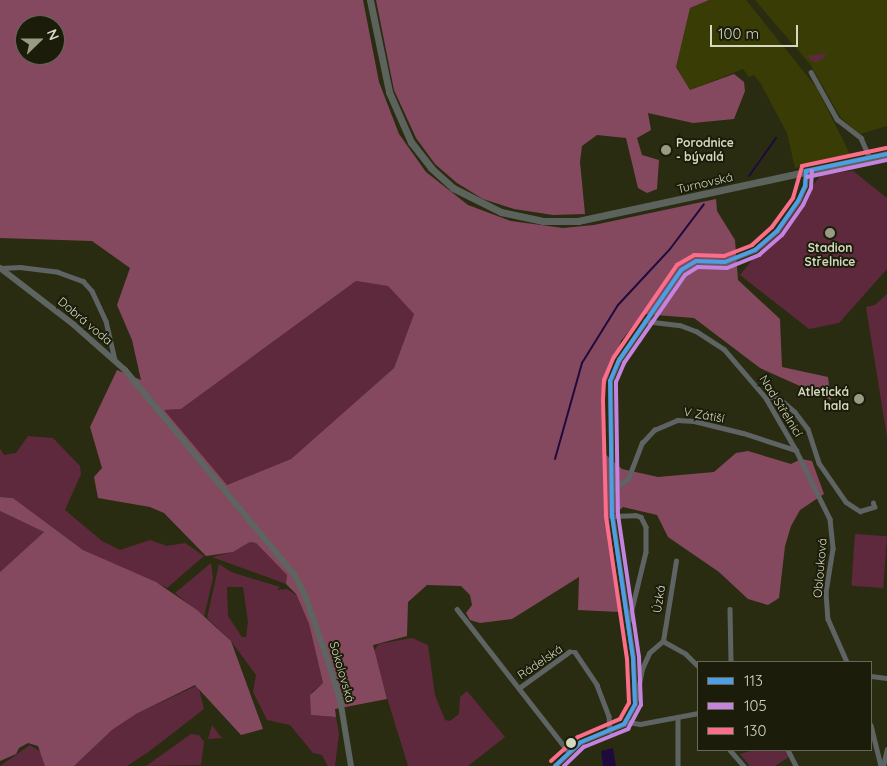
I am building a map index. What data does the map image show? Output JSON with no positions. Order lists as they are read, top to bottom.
{
  "streets": {
    "main road": ["Turnovská"],
    "street": [
      "Dobrá voda",
      "Nad Střelnicí",
      "V Zátiší",
      "Oblouková",
      "Úzká",
      "Rádelská",
      "Sokolovská"
    ]
  },
  "crossings": [
    ["Dobrá voda", "Sokolovská"],
    ["Nad Střelnicí", "V Zátiší"],
    ["Nad Střelnicí", "Oblouková"],
    ["V Zátiší", "Oblouková"]
  ],
  "places": ["Porodnice - bývalá", "Stadion Střelnice", "Atletická hala"],
  "lines": ["transit line 130", "transit line 113", "transit line 105"],
  "legend": ["113", "105", "130"],
  "scale_bar": "100 m",
  "north": "right"
}
